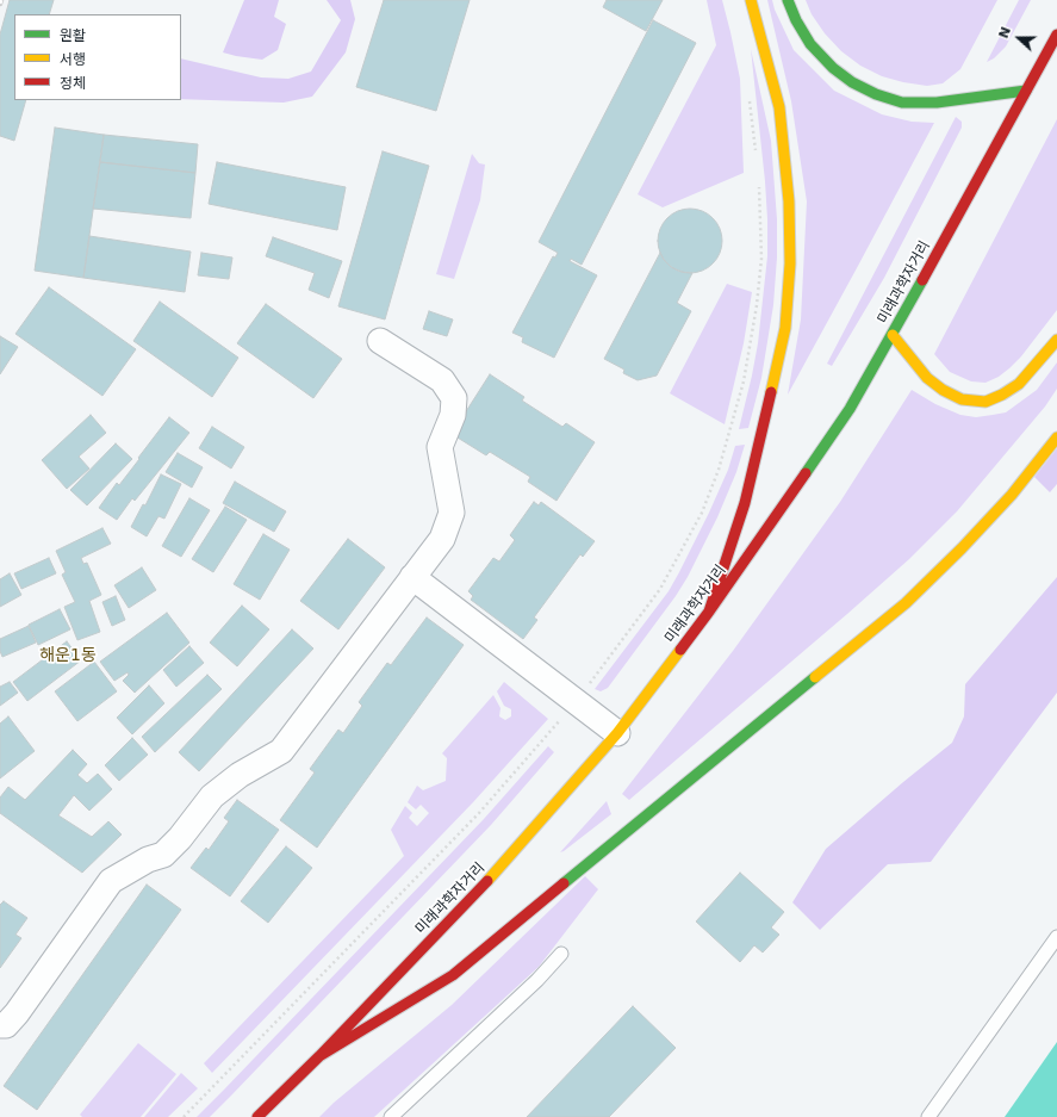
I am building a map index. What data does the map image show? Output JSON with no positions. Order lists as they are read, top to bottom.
{
  "streets": {
    "main road": ["미래과학자거리"]
  },
  "districts": ["해운1동"],
  "legend": ["원활", "서행", "정체"],
  "north": "left"
}
